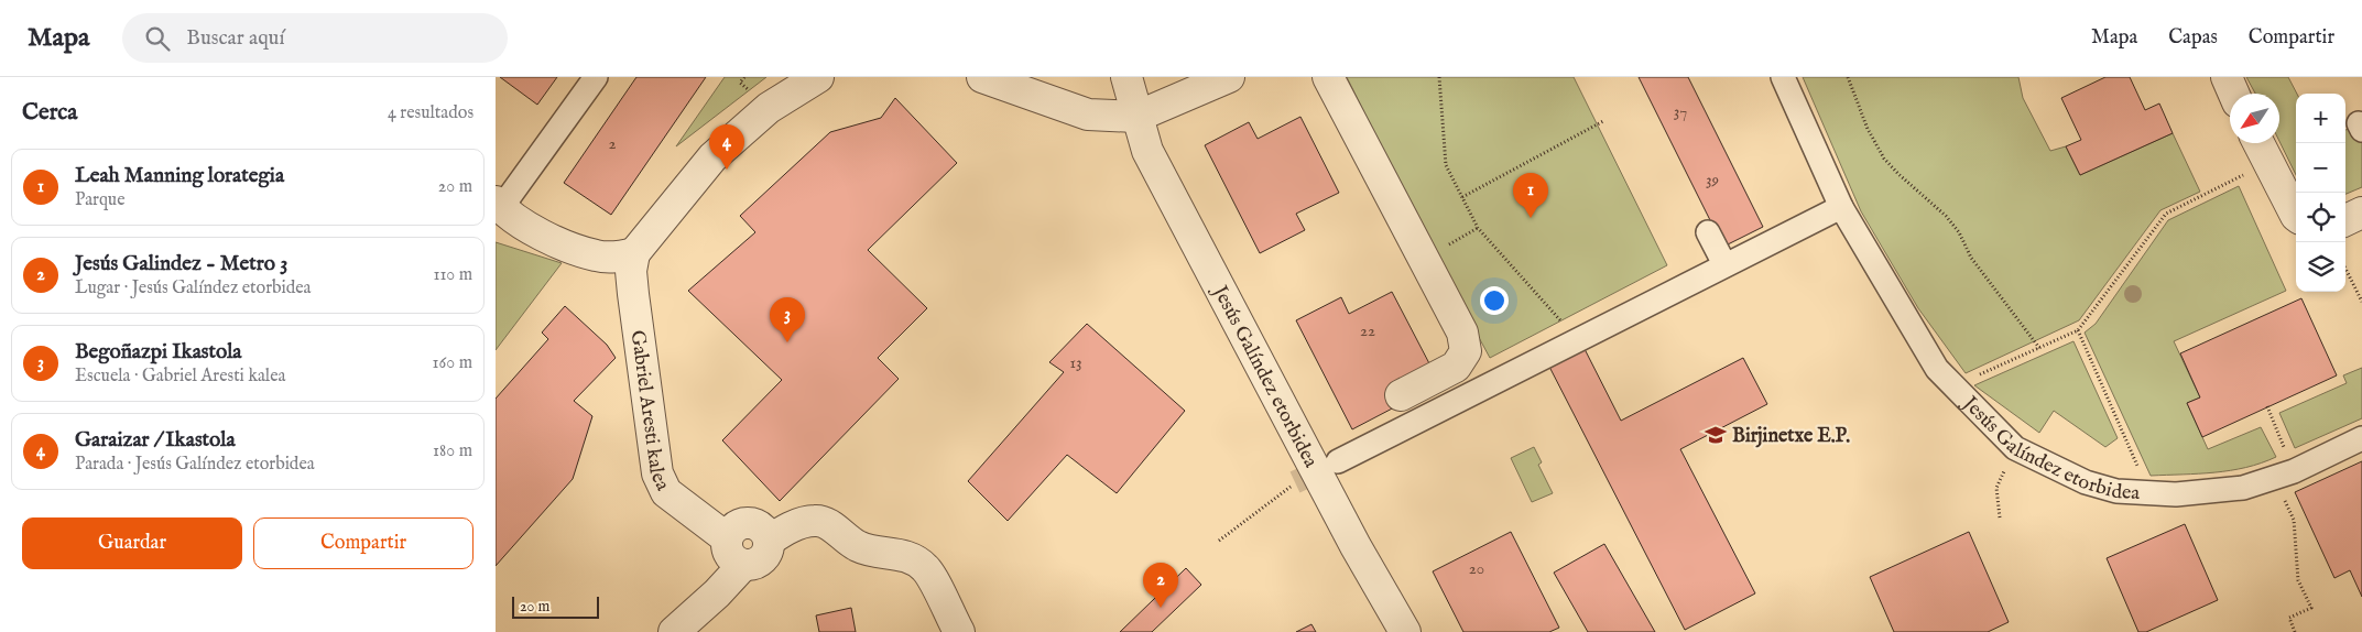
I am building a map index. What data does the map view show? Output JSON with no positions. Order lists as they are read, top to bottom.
{
  "streets": {
    "street": ["Jesús Galíndez etorbidea", "Gabriel Aresti kalea"]
  },
  "places": {
    "school or university": ["Birjinetxe E.P."]
  },
  "house_numbers": [
    "37",
    "2",
    "39",
    "22",
    "13",
    "20"
  ],
  "scale_bar": "20 m",
  "north": "bottom left",
  "page": {
    "header": "Mapa",
    "search": "Buscar aquí",
    "nav": ["Mapa", "Capas", "Compartir"],
    "heading": ["Cerca", "4 resultados"],
    "map_buttons": ["+", "−"],
    "pins": [
      "4",
      "1",
      "3",
      "2"
    ],
    "list": [
      {
        "mark": "1",
        "name": "Leah Manning lorategia",
        "note": "Parque",
        "value": "20 m"
      },
      {
        "mark": "2",
        "name": "Jesús Galindez - Metro 3",
        "note": "Lugar · Jesús Galíndez etorbidea",
        "value": "110 m"
      },
      {
        "mark": "3",
        "name": "Begoñazpi Ikastola",
        "note": "Escuela · Gabriel Aresti kalea",
        "value": "160 m"
      },
      {
        "mark": "4",
        "name": "Garaizar / Ikastola",
        "note": "Parada · Jesús Galíndez etorbidea",
        "value": "180 m"
      }
    ],
    "buttons": ["Guardar", "Compartir"],
    "scale": "20 m"
  }
}
